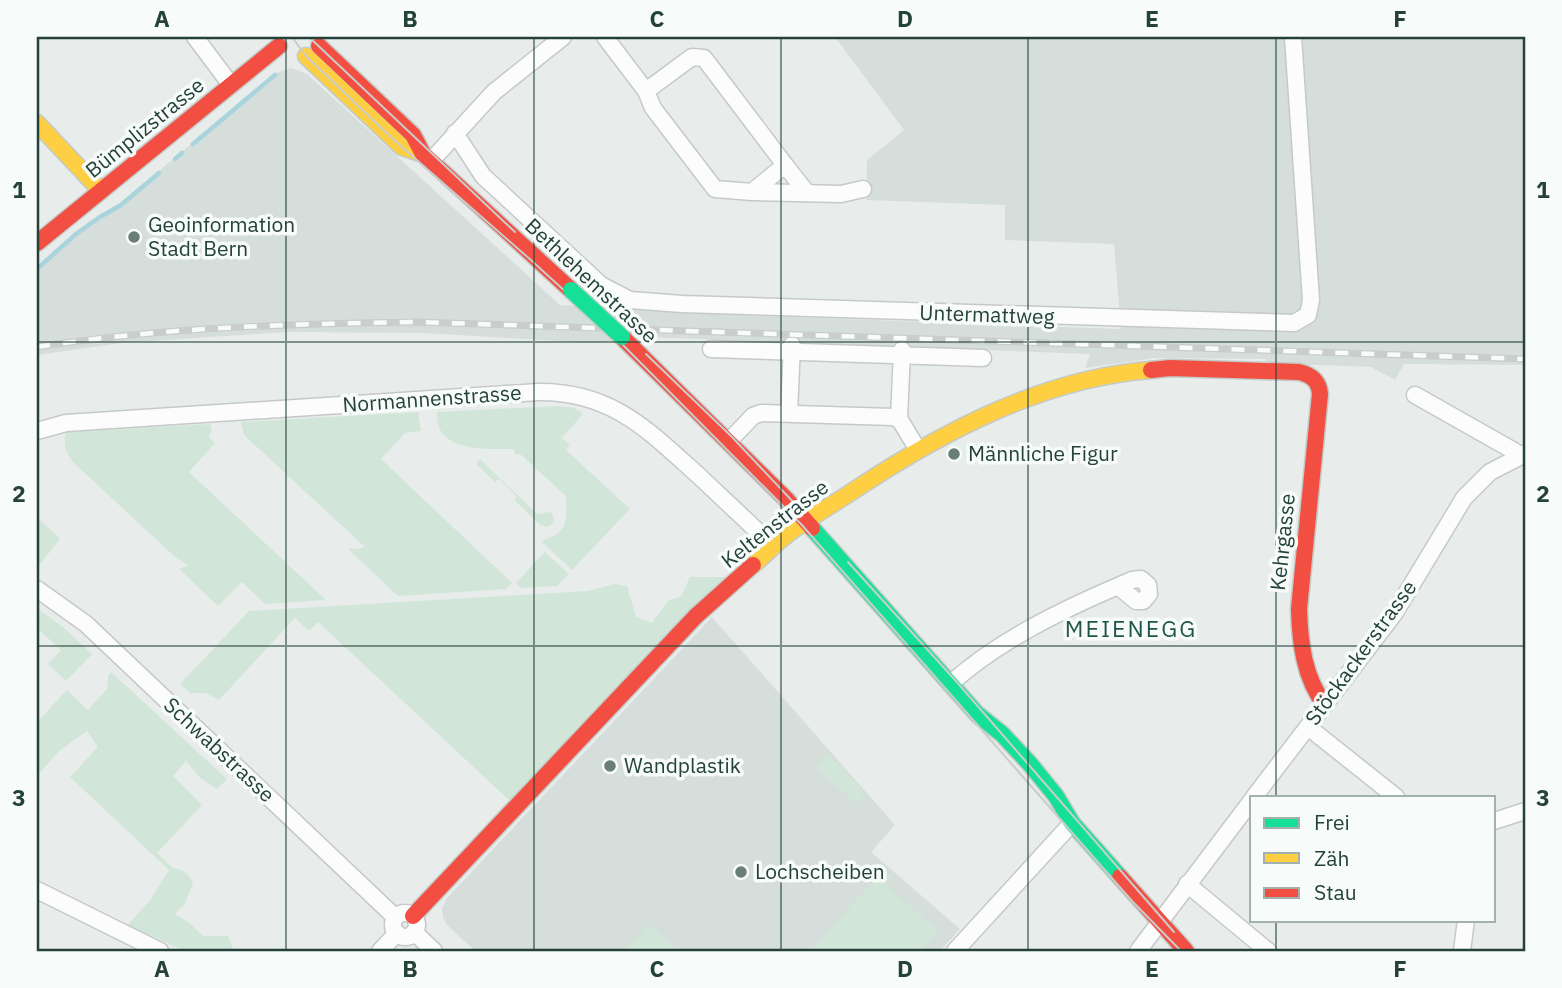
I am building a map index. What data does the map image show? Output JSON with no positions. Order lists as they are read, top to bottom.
{
  "streets": {
    "street": [
      "Bümplizstrasse",
      "Bethlehemstrasse",
      "Untermattweg",
      "Normannenstrasse",
      "Keltenstrasse",
      "Kehrgasse",
      "Stöckackerstrasse",
      "Schwabstrasse"
    ]
  },
  "crossings": [
    ["Bethlehemstrasse", "Keltenstrasse"],
    ["Bethlehemstrasse", "Stöckackerstrasse"],
    ["Normannenstrasse", "Keltenstrasse"],
    ["Keltenstrasse", "Kehrgasse"],
    ["Kehrgasse", "Stöckackerstrasse"]
  ],
  "districts": ["MEIENEGG"],
  "places": [
    "Geoinformation Stadt Bern",
    "Männliche Figur",
    "Wandplastik",
    "Lochscheiben"
  ],
  "legend": ["Frei", "Zäh", "Stau"],
  "grid": {
    "columns": [
      "A",
      "B",
      "C",
      "D",
      "E",
      "F"
    ],
    "rows": ["1", "2", "3"]
  }
}
